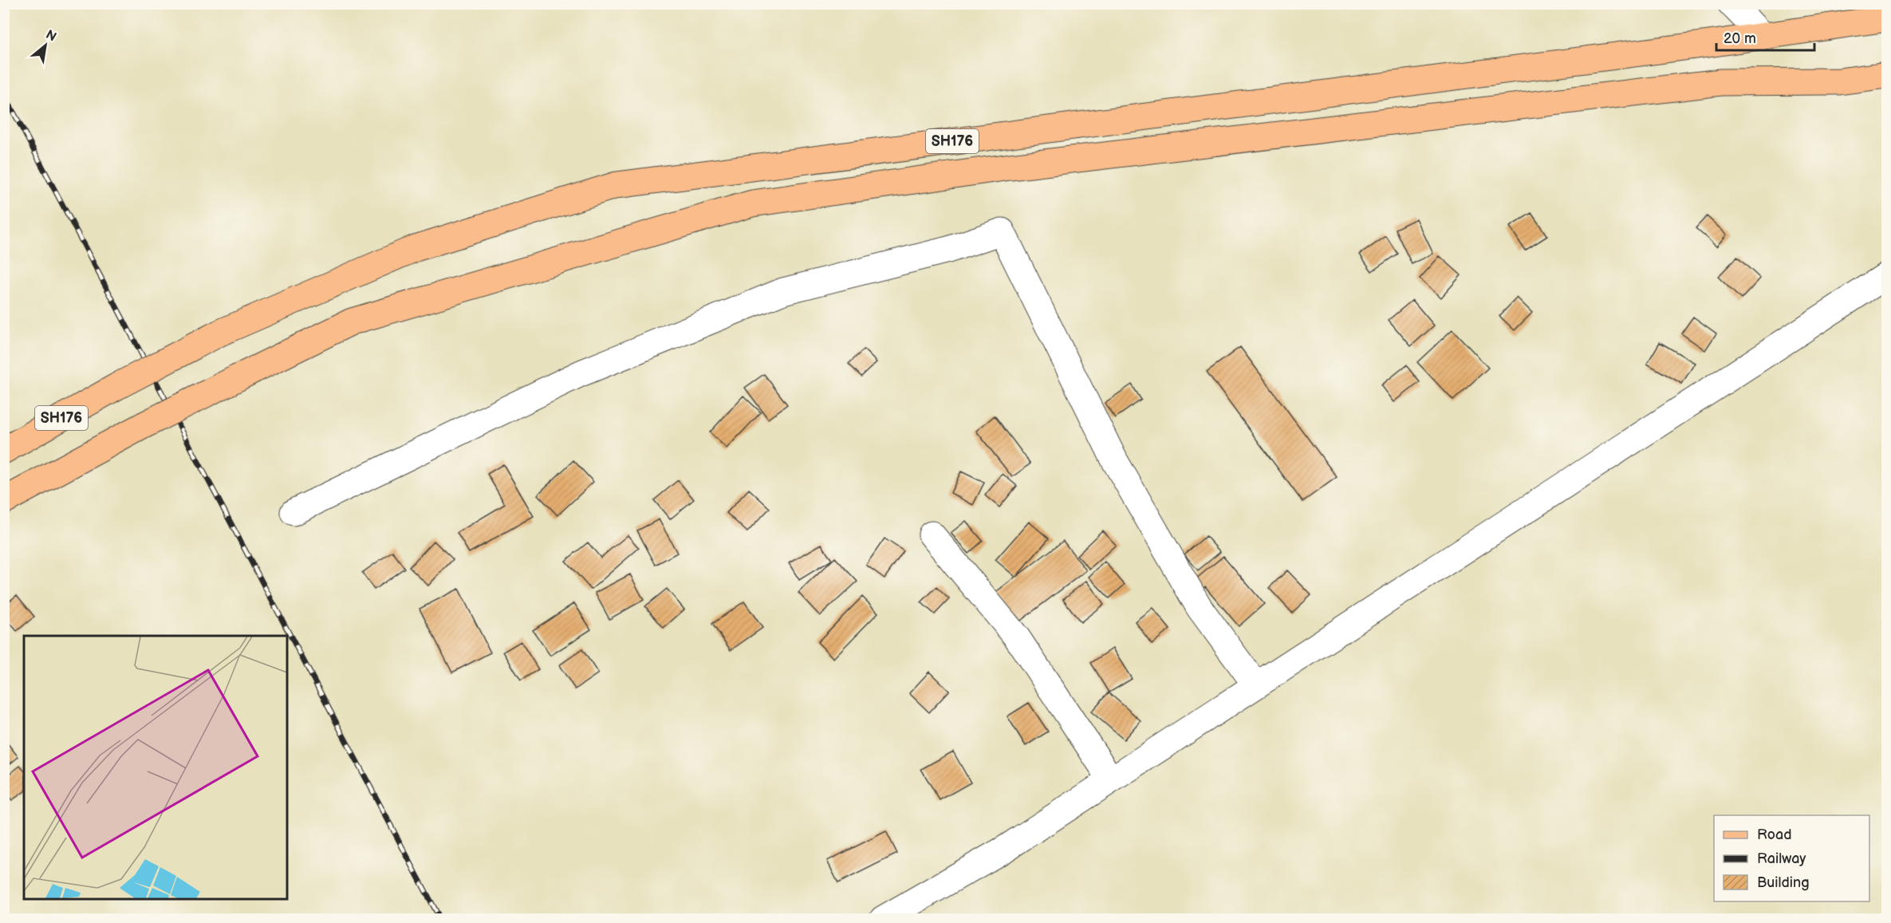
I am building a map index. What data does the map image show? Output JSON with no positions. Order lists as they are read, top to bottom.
{
  "streets": {
    "main road": ["SH176"]
  },
  "legend": ["Road", "Railway", "Building"],
  "scale_bar": "20 m",
  "north": "top right"
}
